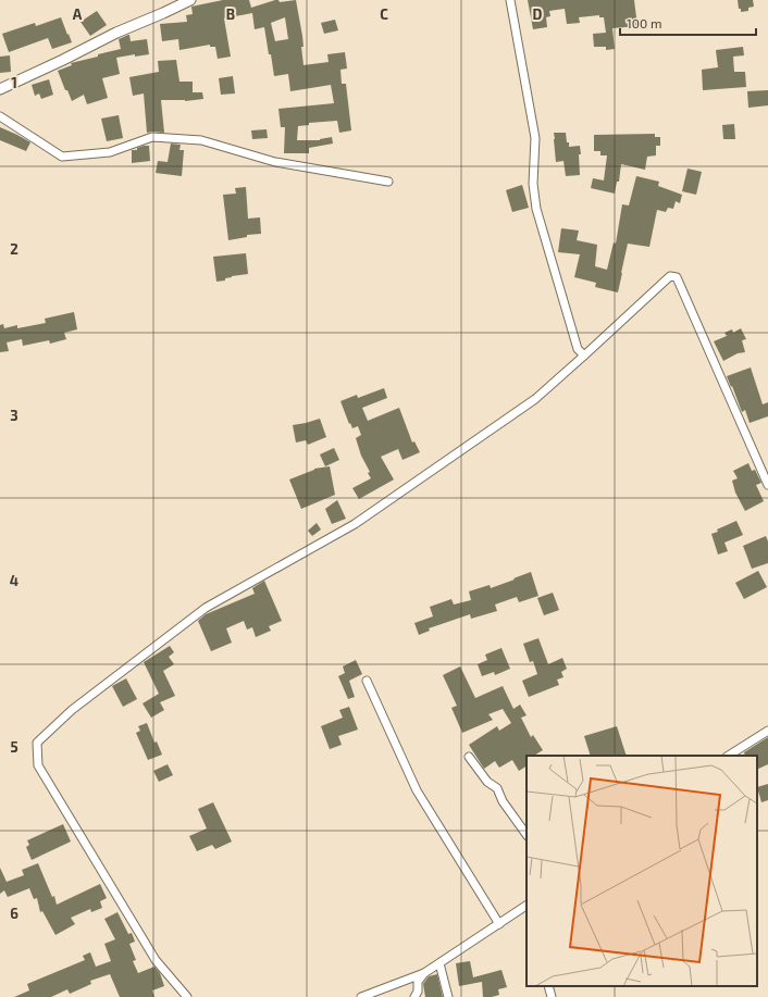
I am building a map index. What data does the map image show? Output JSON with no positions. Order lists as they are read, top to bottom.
{
  "scale_bar": "100 m",
  "grid": {
    "columns": [
      "A",
      "B",
      "C",
      "D"
    ],
    "rows": [
      "1",
      "2",
      "3",
      "4",
      "5",
      "6"
    ]
  }
}
